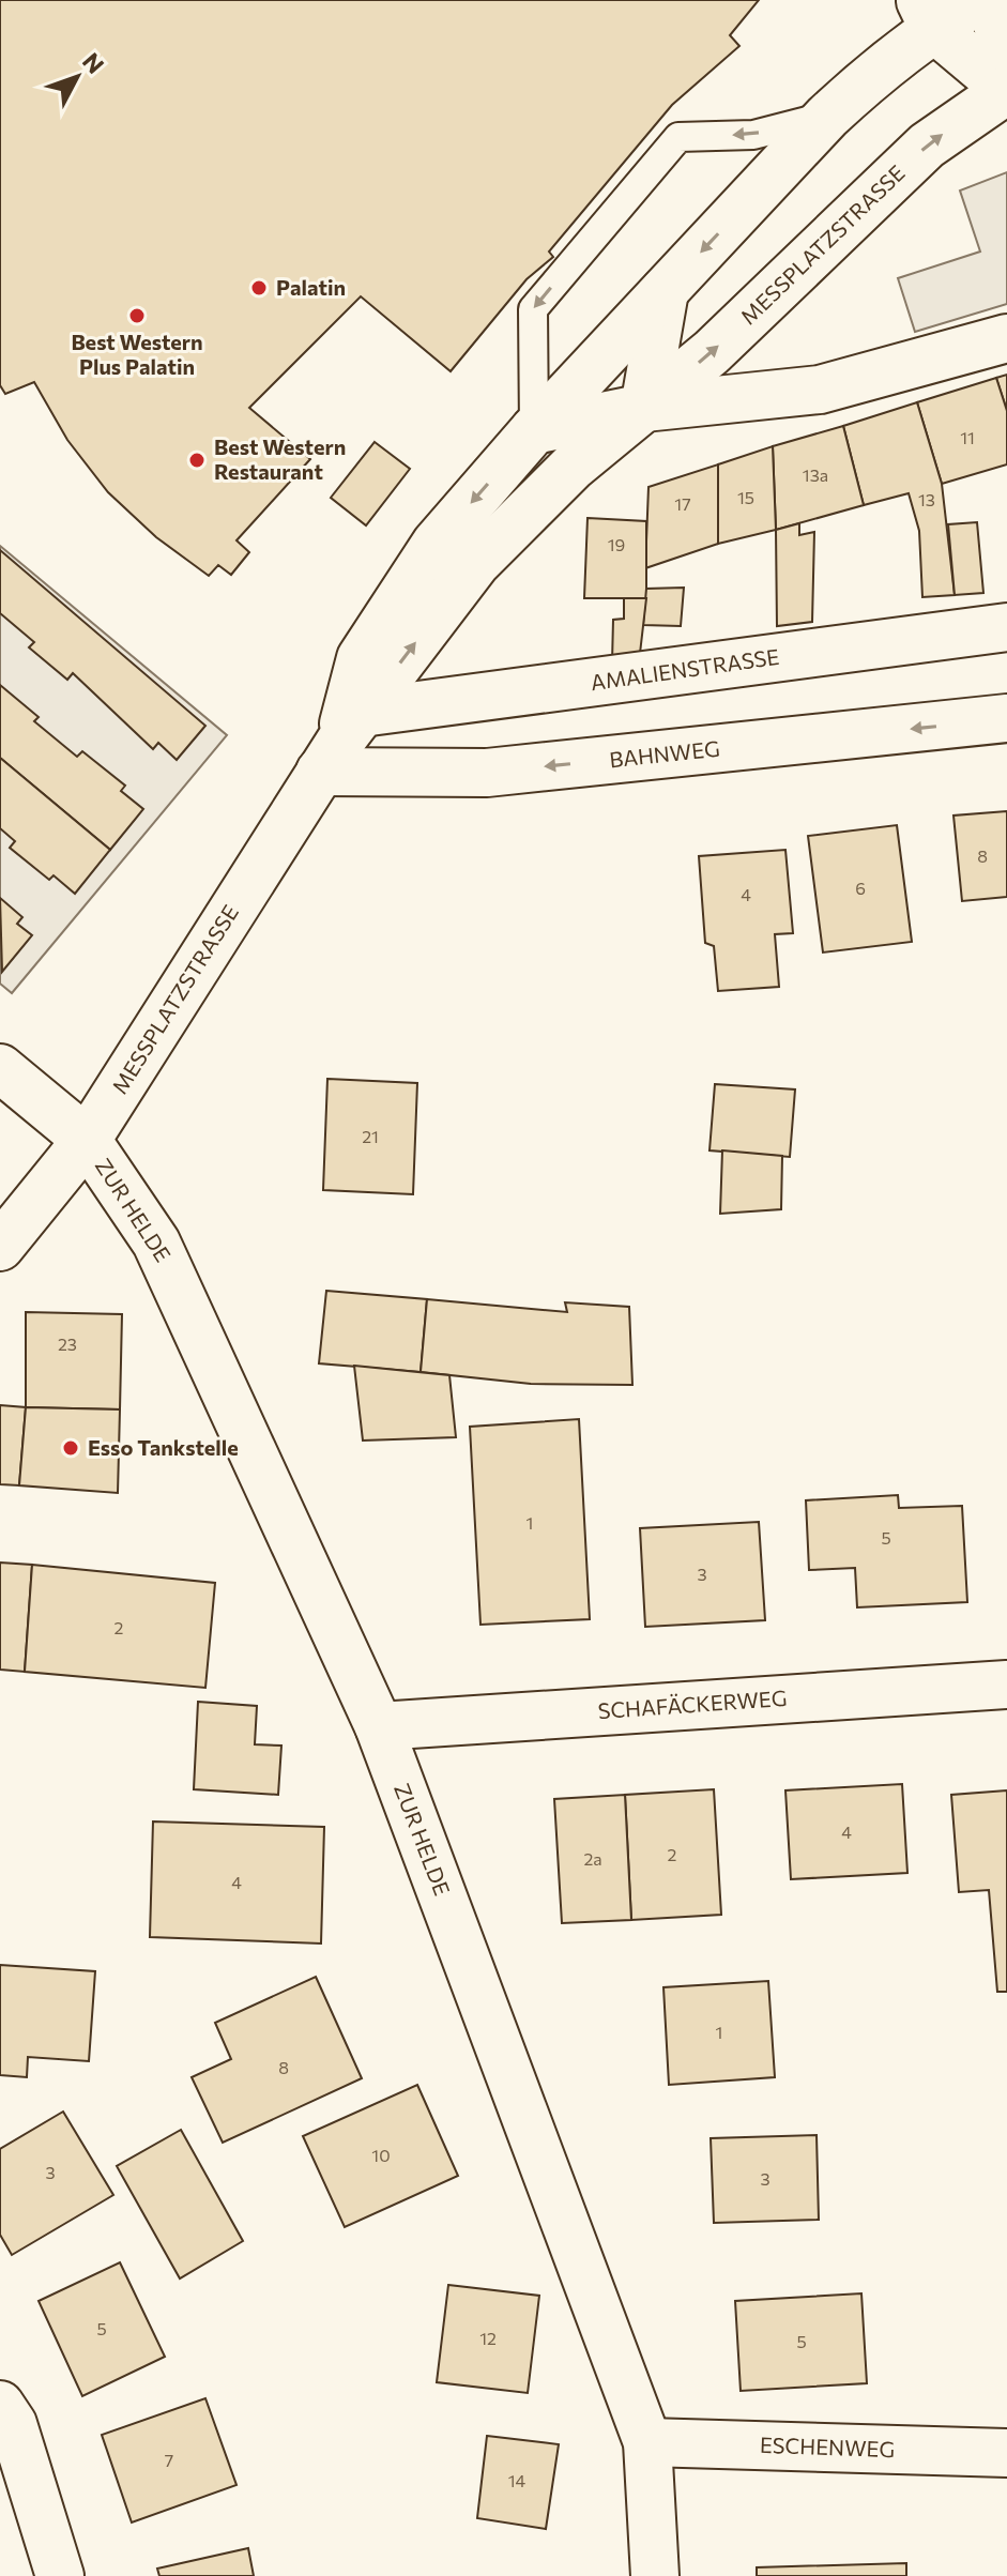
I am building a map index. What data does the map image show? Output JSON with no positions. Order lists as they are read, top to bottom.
{
  "streets": {
    "street": [
      "MESSPLATZSTRASSE",
      "AMALIENSTRASSE",
      "BAHNWEG",
      "ZUR HELDE",
      "SCHAFÄCKERWEG",
      "ESCHENWEG"
    ]
  },
  "crossings": [
    ["MESSPLATZSTRASSE", "AMALIENSTRASSE"],
    ["MESSPLATZSTRASSE", "BAHNWEG"],
    ["MESSPLATZSTRASSE", "ZUR HELDE"],
    ["AMALIENSTRASSE", "BAHNWEG"],
    ["ZUR HELDE", "SCHAFÄCKERWEG"],
    ["ZUR HELDE", "ESCHENWEG"]
  ],
  "one_way": ["BAHNWEG"],
  "places": [
    "Palatin",
    "Best Western Plus Palatin",
    "Best Western Restaurant",
    "Esso Tankstelle"
  ],
  "house_numbers": [
    "11",
    "13a",
    "15",
    "13",
    "17",
    "19",
    "8",
    "6",
    "4",
    "21",
    "23",
    "1",
    "5",
    "3",
    "2",
    "4",
    "2",
    "2a",
    "4",
    "1",
    "8",
    "10",
    "3",
    "3",
    "5",
    "12",
    "5",
    "7",
    "14"
  ],
  "north": "top right"
}
